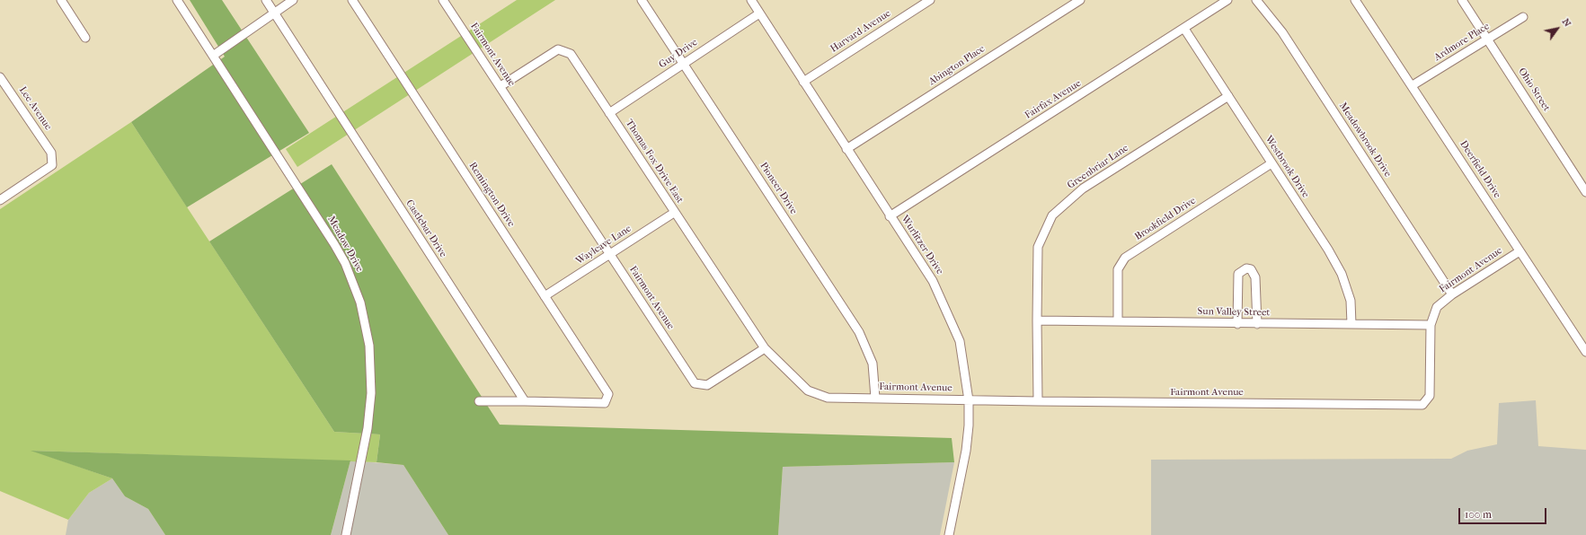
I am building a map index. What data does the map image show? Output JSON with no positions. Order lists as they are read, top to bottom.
{
  "streets": {
    "street": [
      "Harvard Avenue",
      "Ardmore Place",
      "Guy Drive",
      "Fairmont Avenue",
      "Abington Place",
      "Ohio Street",
      "Fairfax Avenue",
      "Lee Avenue",
      "Meadowbrook Drive",
      "Thomas Fox Drive East",
      "Greenbriar Lane",
      "Westbrook Drive",
      "Deerfield Drive",
      "Pioneer Drive",
      "Remington Drive",
      "Brookfield Drive",
      "Castlebar Drive",
      "Meadow Drive",
      "Wayleave Lane",
      "Wurlitzer Drive",
      "Sun Valley Street"
    ]
  },
  "crossings": [
    ["Harvard Avenue", "Wurlitzer Drive"],
    ["Ardmore Place", "Ohio Street"],
    ["Ardmore Place", "Deerfield Drive"],
    ["Guy Drive", "Thomas Fox Drive East"],
    ["Guy Drive", "Pioneer Drive"],
    ["Guy Drive", "Wurlitzer Drive"],
    ["Fairmont Avenue", "Meadowbrook Drive"],
    ["Fairmont Avenue", "Thomas Fox Drive East"],
    ["Fairmont Avenue", "Greenbriar Lane"],
    ["Fairmont Avenue", "Deerfield Drive"],
    ["Fairmont Avenue", "Pioneer Drive"],
    ["Fairmont Avenue", "Wayleave Lane"],
    ["Fairmont Avenue", "Wurlitzer Drive"],
    ["Fairmont Avenue", "Sun Valley Street"],
    ["Abington Place", "Wurlitzer Drive"],
    ["Fairfax Avenue", "Westbrook Drive"],
    ["Fairfax Avenue", "Wurlitzer Drive"],
    ["Thomas Fox Drive East", "Wayleave Lane"],
    ["Greenbriar Lane", "Westbrook Drive"],
    ["Greenbriar Lane", "Sun Valley Street"],
    ["Westbrook Drive", "Brookfield Drive"],
    ["Westbrook Drive", "Sun Valley Street"],
    ["Remington Drive", "Castlebar Drive"],
    ["Remington Drive", "Wayleave Lane"],
    ["Brookfield Drive", "Sun Valley Street"]
  ],
  "scale_bar": "100 m",
  "north": "top right"
}
